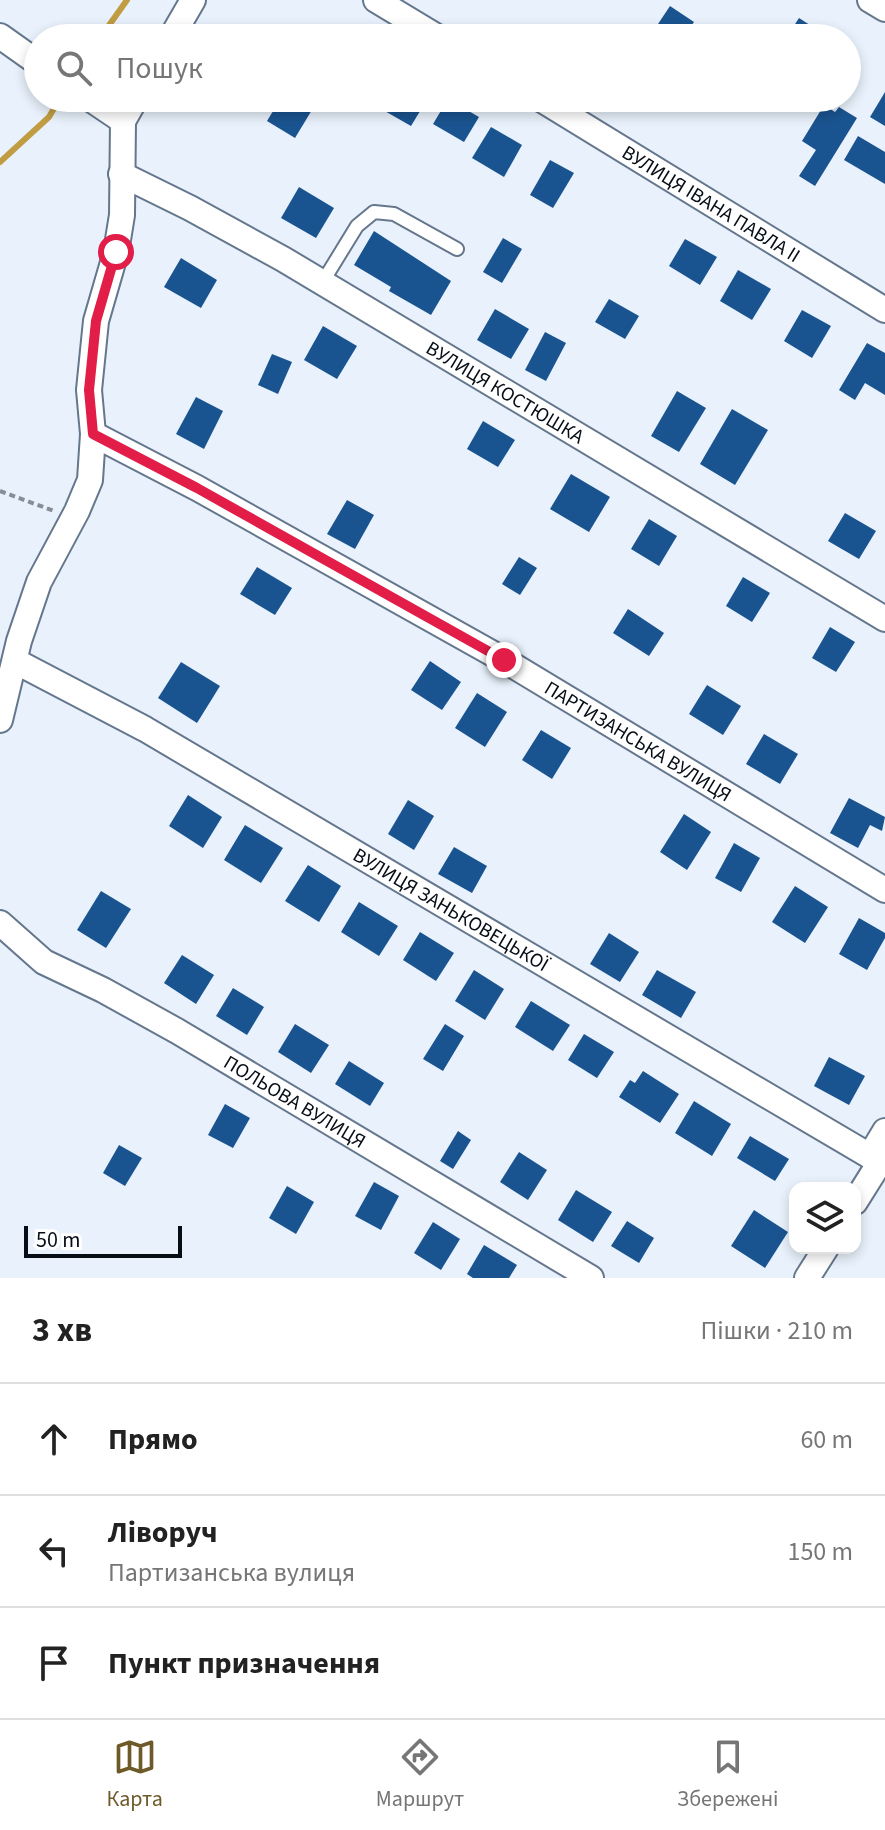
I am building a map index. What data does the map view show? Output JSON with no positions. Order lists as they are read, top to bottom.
{
  "streets": {
    "street": [
      "ВУЛИЦЯ ІВАНА ПАВЛА II",
      "ВУЛИЦЯ КОСТЮШКА",
      "ПАРТИЗАНСЬКА ВУЛИЦЯ",
      "ВУЛИЦЯ ЗАНЬКОВЕЦЬКОЇ",
      "ПОЛЬОВА ВУЛИЦЯ"
    ]
  },
  "scale_bar": "50 m",
  "page": {
    "search": "Пошук",
    "scale": "50 m",
    "heading": ["3 хв", "Пішки · 210 m"],
    "list": [
      ["Прямо", "60 m"],
      ["Ліворуч", "Партизанська вулиця", "150 m"],
      "Пункт призначення"
    ],
    "nav": ["Карта", "Маршрут", "Збережені"]
  }
}
